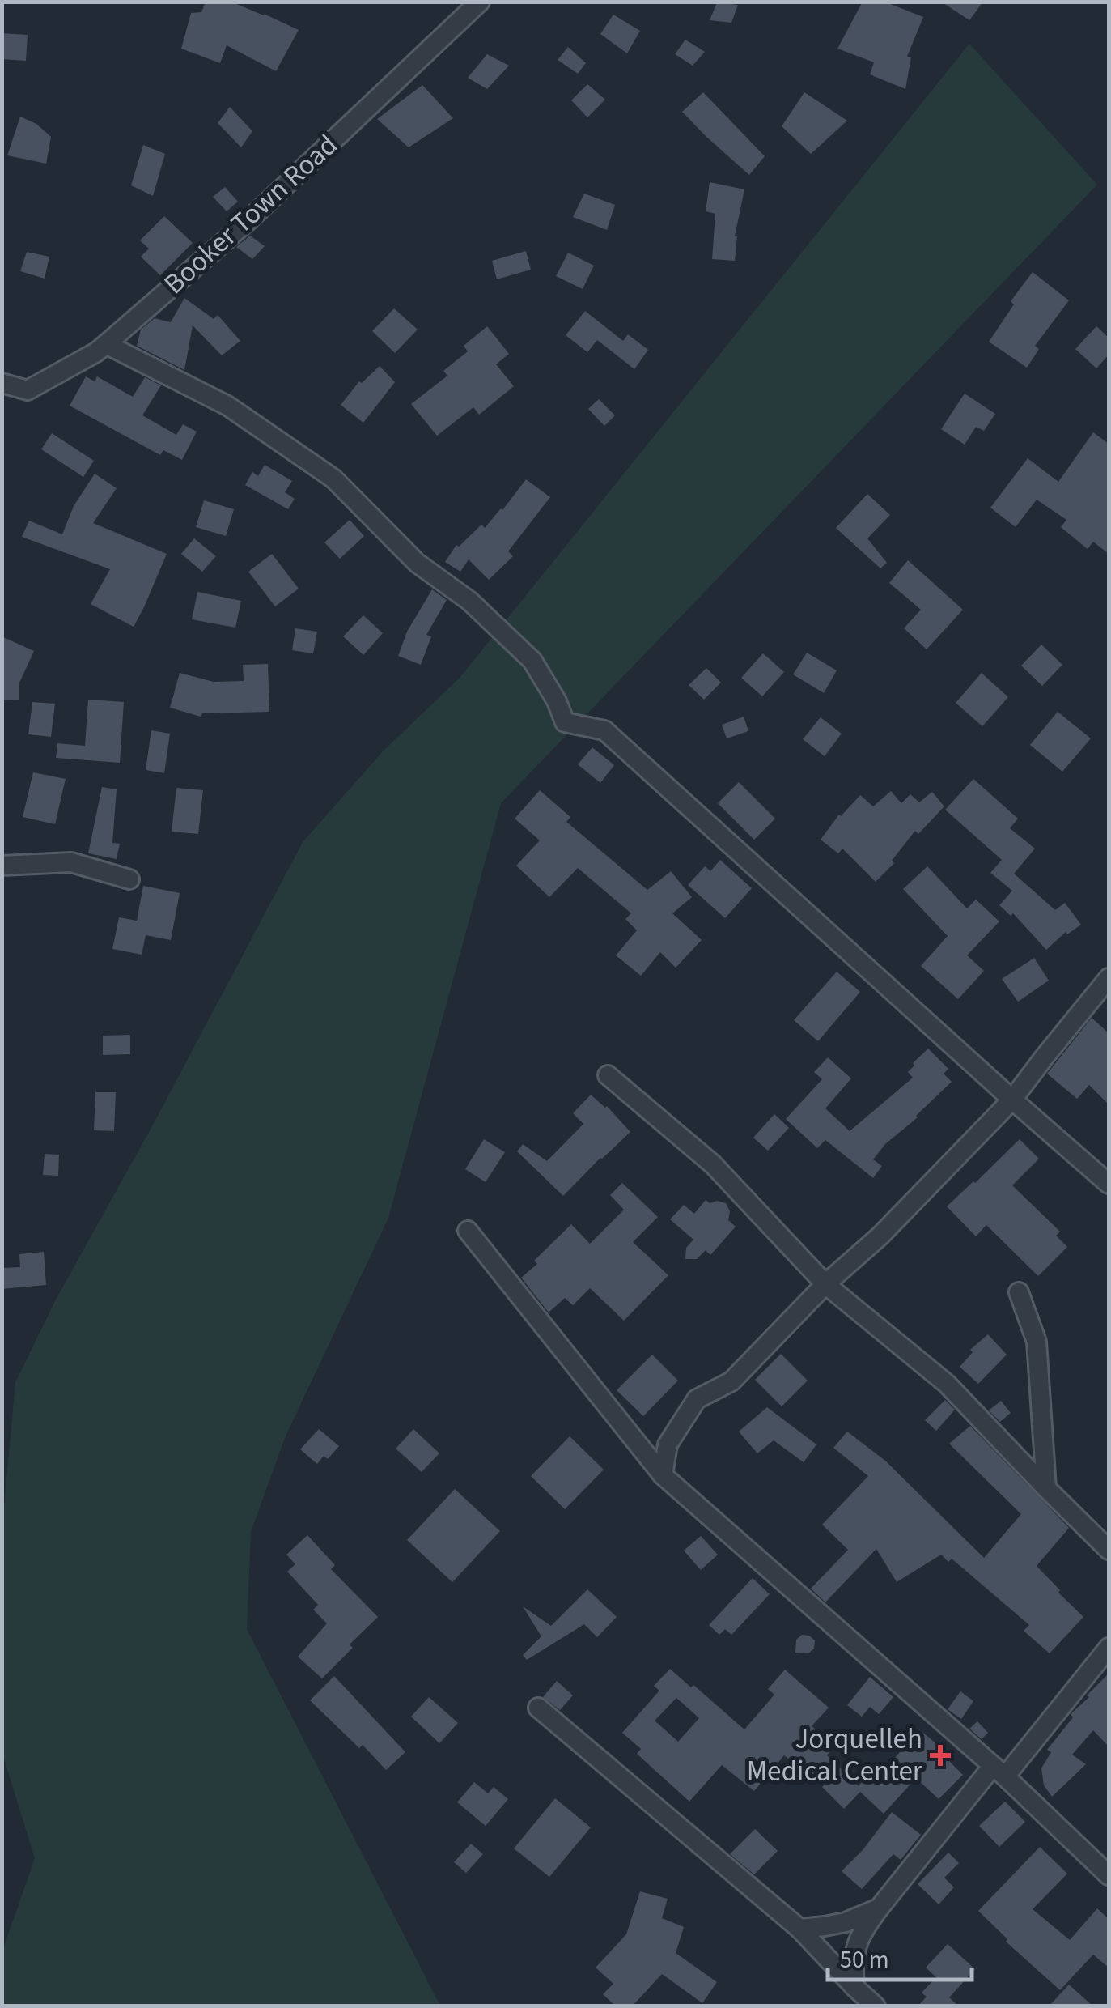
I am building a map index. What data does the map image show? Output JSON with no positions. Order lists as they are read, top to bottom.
{
  "streets": {
    "street": ["Booker Town Road"]
  },
  "places": {
    "health": ["Jorquelleh Medical Center"]
  },
  "scale_bar": "50 m"
}
